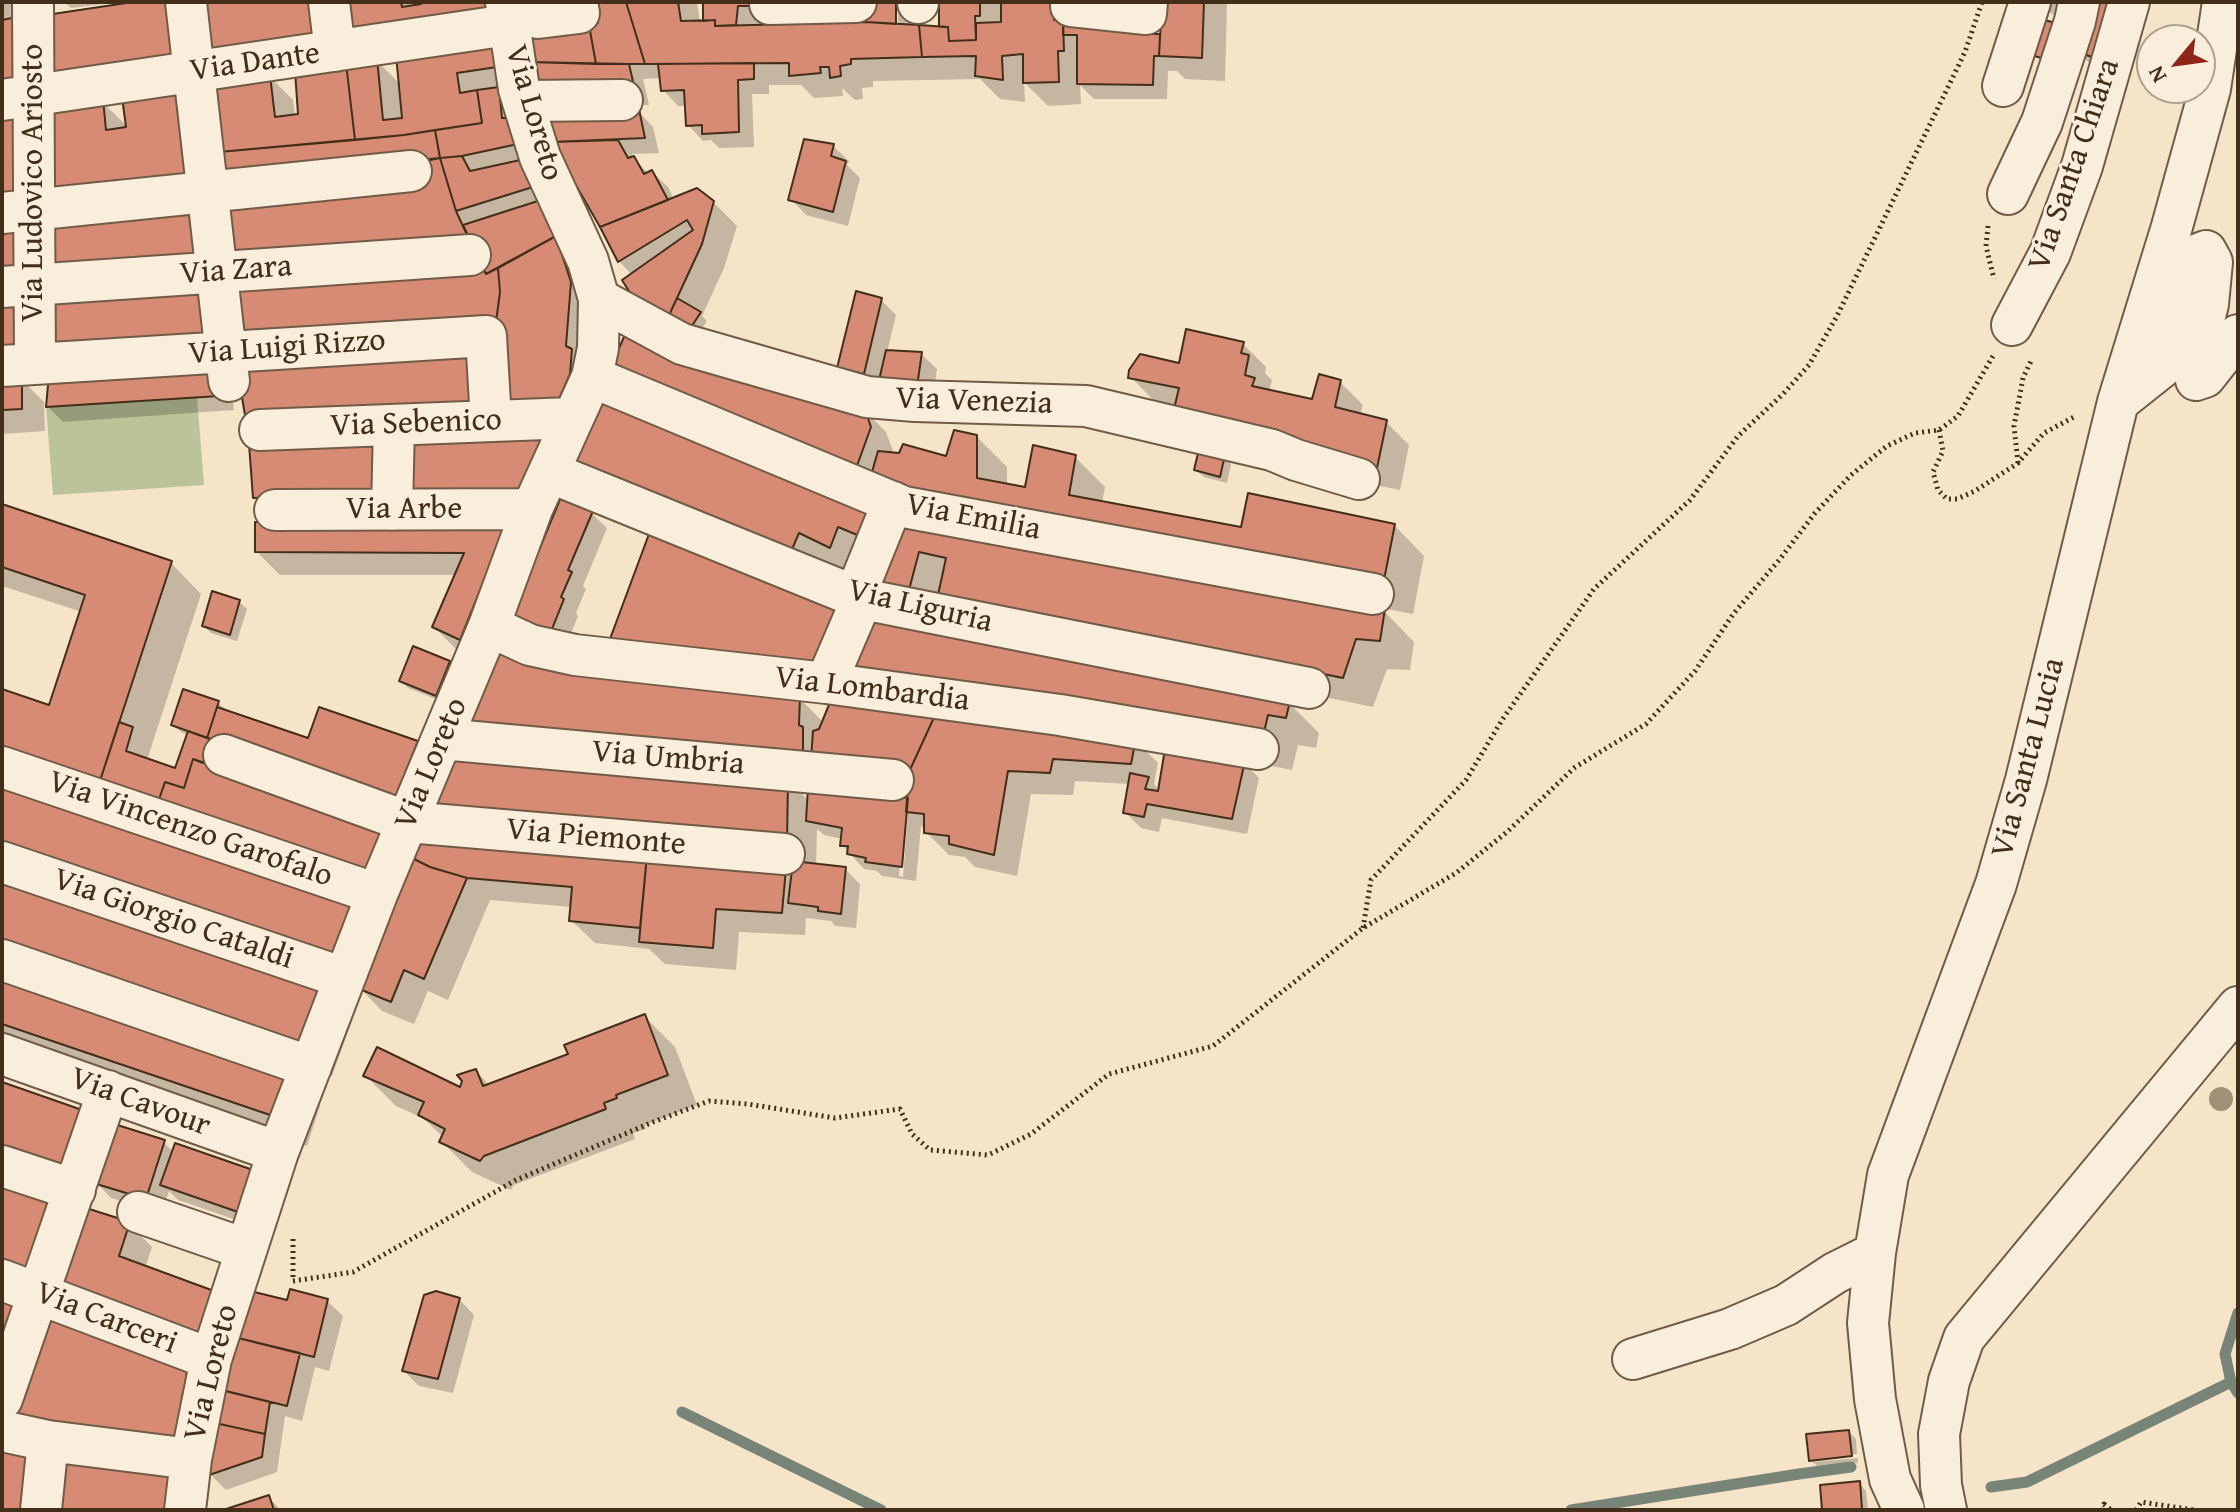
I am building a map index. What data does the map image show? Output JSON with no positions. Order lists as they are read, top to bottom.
{
  "streets": {
    "street": [
      "Via Dante",
      "Via Loreto",
      "Via Santa Chiara",
      "Via Ludovico Ariosto",
      "Via Zara",
      "Via Luigi Rizzo",
      "Via Venezia",
      "Via Sebenico",
      "Via Arbe",
      "Via Emilia",
      "Via Liguria",
      "Via Lombardia",
      "Via Santa Lucia",
      "Via Umbria",
      "Via Vincenzo Garofalo",
      "Via Piemonte",
      "Via Giorgio Cataldi",
      "Via Cavour",
      "Via Carceri"
    ]
  },
  "crossings": [
    ["Via Dante", "Via Loreto"],
    ["Via Dante", "Via Ludovico Ariosto"],
    ["Via Loreto", "Via Venezia"],
    ["Via Loreto", "Via Sebenico"],
    ["Via Loreto", "Via Arbe"],
    ["Via Loreto", "Via Emilia"],
    ["Via Loreto", "Via Liguria"],
    ["Via Loreto", "Via Lombardia"],
    ["Via Loreto", "Via Umbria"],
    ["Via Loreto", "Via Vincenzo Garofalo"],
    ["Via Loreto", "Via Piemonte"],
    ["Via Loreto", "Via Giorgio Cataldi"],
    ["Via Loreto", "Via Cavour"],
    ["Via Loreto", "Via Carceri"],
    ["Via Ludovico Ariosto", "Via Zara"],
    ["Via Ludovico Ariosto", "Via Luigi Rizzo"],
    ["Via Luigi Rizzo", "Via Sebenico"]
  ],
  "north": "bottom left"
}
